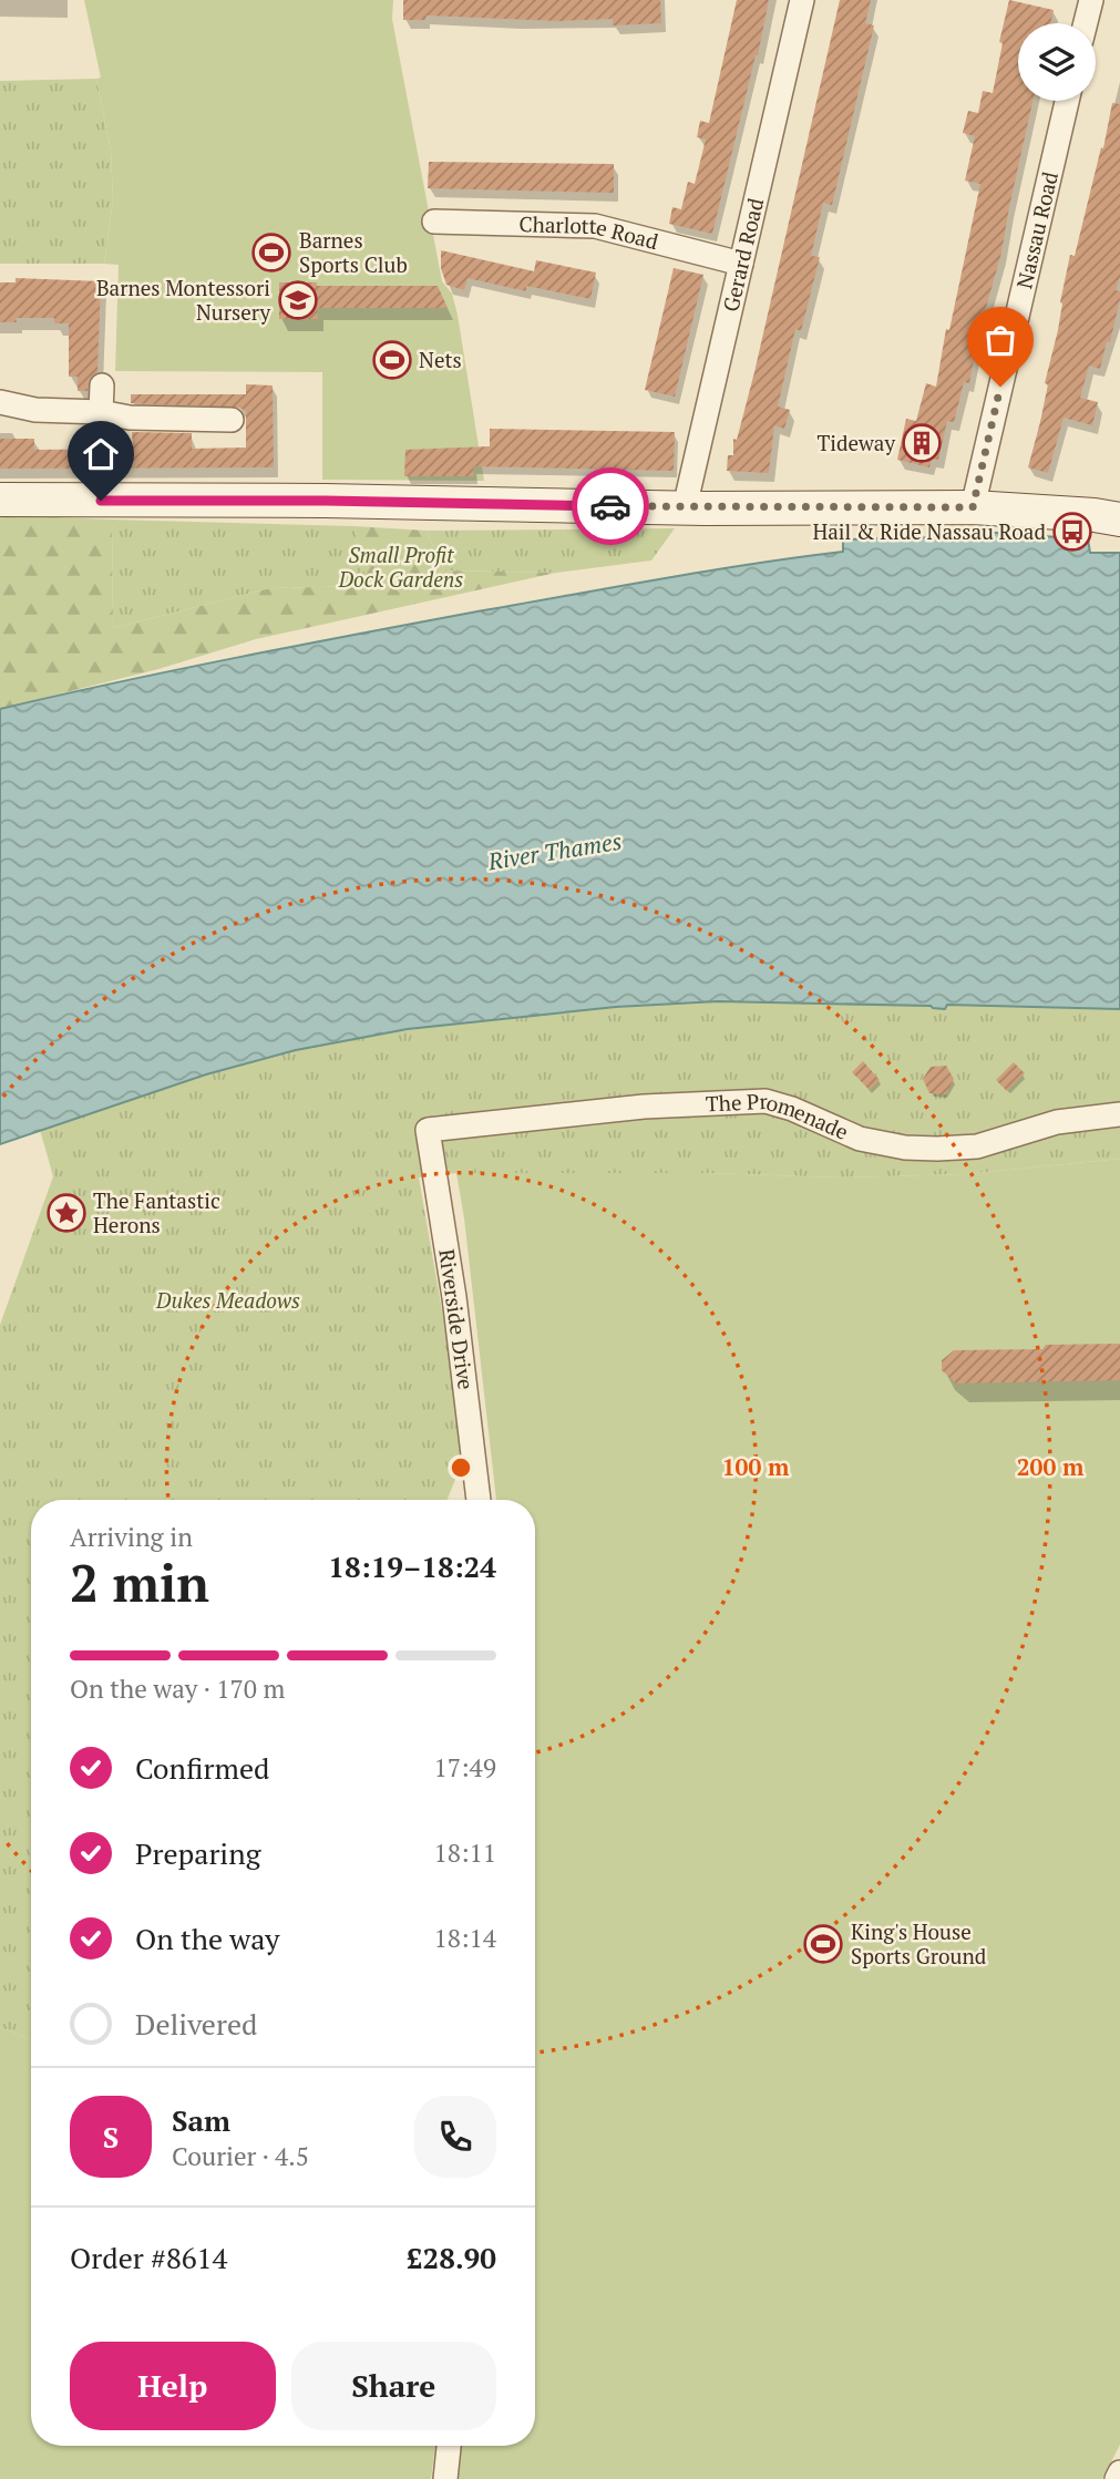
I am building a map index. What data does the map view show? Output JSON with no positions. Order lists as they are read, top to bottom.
{
  "streets": {
    "street": [
      "Nassau Road",
      "Charlotte Road",
      "Gerard Road",
      "The Promenade",
      "Riverside Drive"
    ]
  },
  "crossings": [
    ["Charlotte Road", "Gerard Road"],
    ["The Promenade", "Riverside Drive"]
  ],
  "water": ["River Thames"],
  "parks": ["Small Profit Dock Gardens", "Dukes Meadows"],
  "places": {
    "sports": ["Barnes Sports Club", "Nets", "King's House Sports Ground"],
    "school or university": ["Barnes Montessori Nursery"],
    "building": ["Tideway"],
    "bus stop": ["Hail & Ride Nassau Road"],
    "place": ["The Fantastic Herons"]
  },
  "page": {
    "heading": ["2 min", "Arriving in", "18:19–18:24"],
    "panel": [
      "Sam",
      "Courier · 4.5",
      "Order #8614",
      "£28.90"
    ],
    "bar": "On the way · 170 m",
    "list": [
      ["Confirmed", "17:49"],
      ["Preparing", "18:11"],
      ["On the way", "18:14"],
      "Delivered"
    ],
    "round": "S",
    "buttons": ["Help", "Share"]
  },
  "rings": ["100 m", "200 m"]
}
